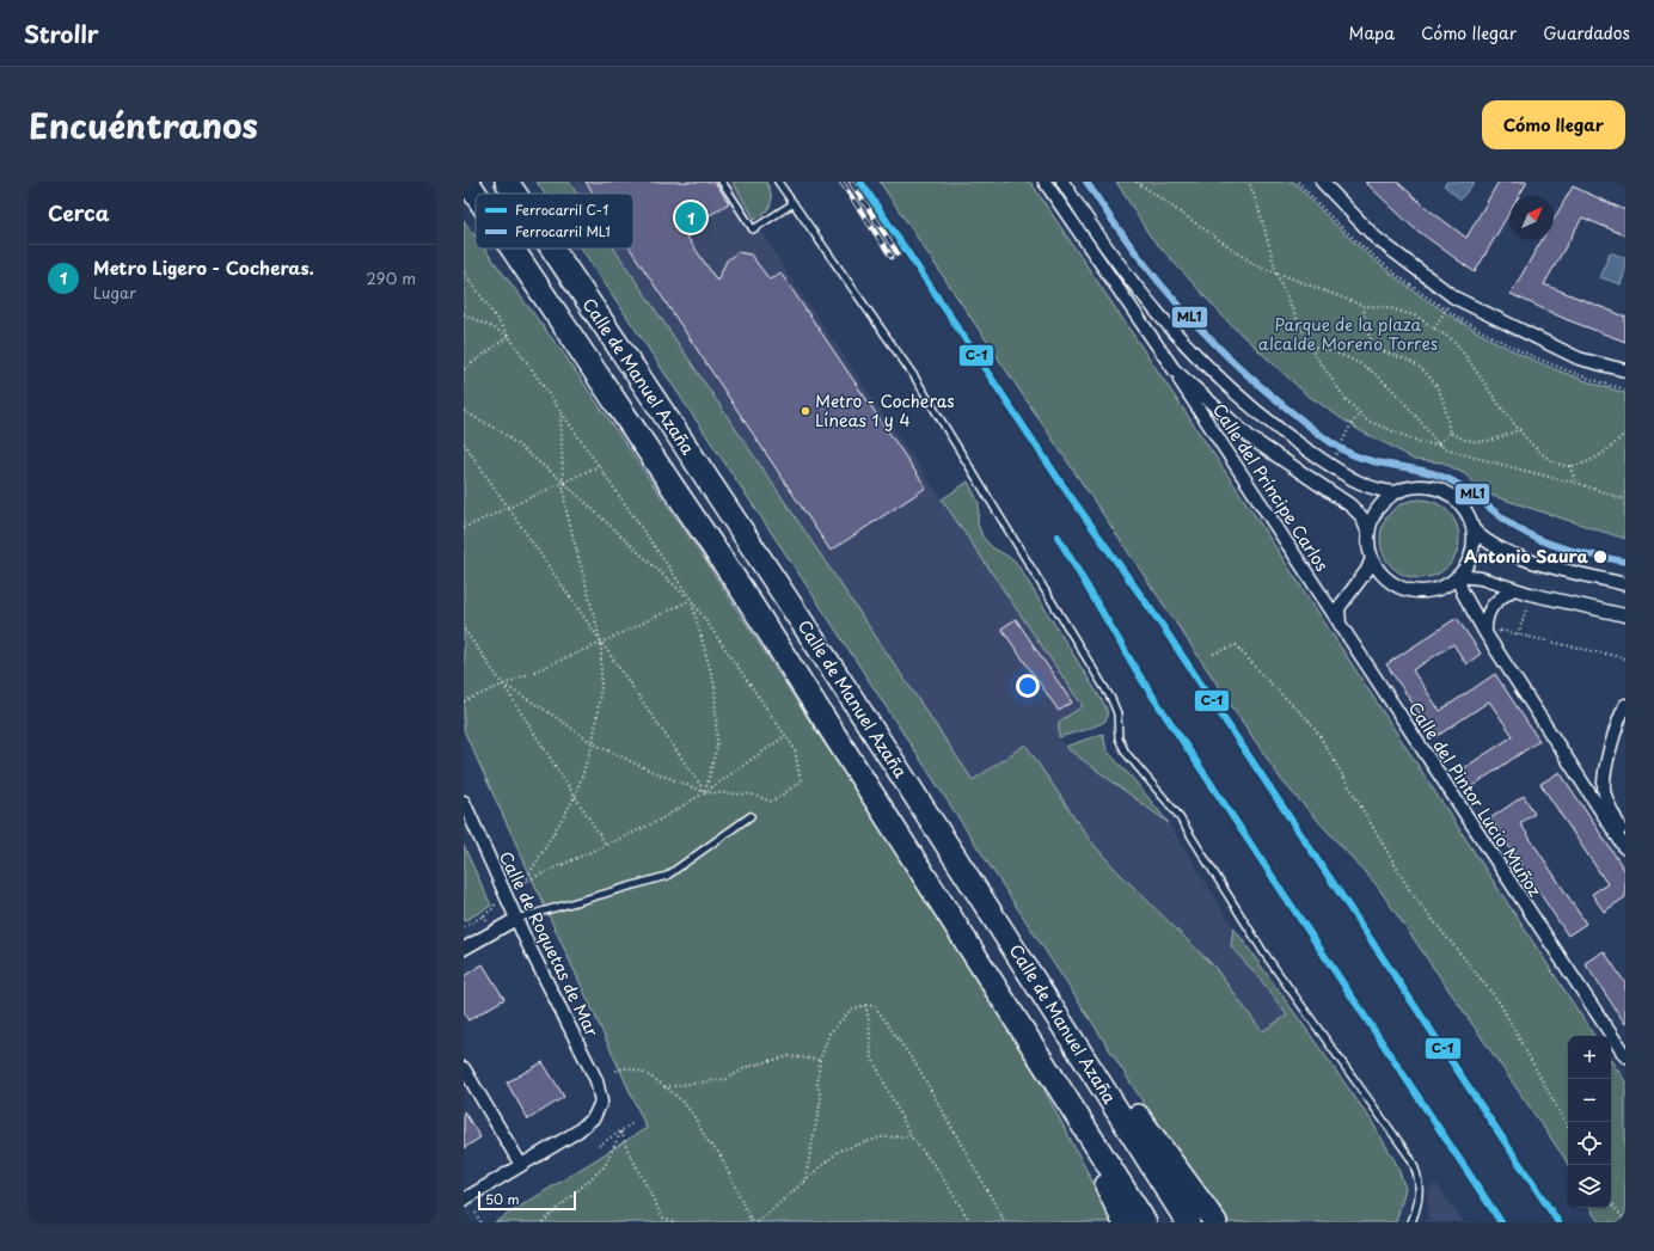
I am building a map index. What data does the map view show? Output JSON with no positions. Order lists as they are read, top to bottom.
{
  "streets": {
    "highway": ["Calle de Manuel Azaña"],
    "street": ["Calle del Príncipe Carlos", "Calle del Pintor Lucio Muñoz", "Calle de Roquetas de Mar"]
  },
  "crossings": [
    ["Calle del Príncipe Carlos", "Calle del Pintor Lucio Muñoz"]
  ],
  "parks": ["Parque de la plaza alcalde Moreno Torres"],
  "places": ["Metro - Cocheras Líneas 1 y 4", "Antonio Saura"],
  "lines": ["rail line C-1", "rail line ML1"],
  "legend": ["Ferrocarril C-1", "Ferrocarril ML1"],
  "scale_bar": "50 m",
  "north": "top right",
  "page": {
    "header": "Strollr",
    "nav": ["Mapa", "Cómo llegar", "Guardados"],
    "title": "Encuéntranos",
    "buttons": "Cómo llegar",
    "heading": "Cerca",
    "pins": "1",
    "list": [
      {
        "mark": "1",
        "name": "Metro Ligero - Cocheras.",
        "note": "Lugar",
        "value": "290 m"
      }
    ],
    "map_buttons": ["+", "−"],
    "scale": "50 m"
  }
}
